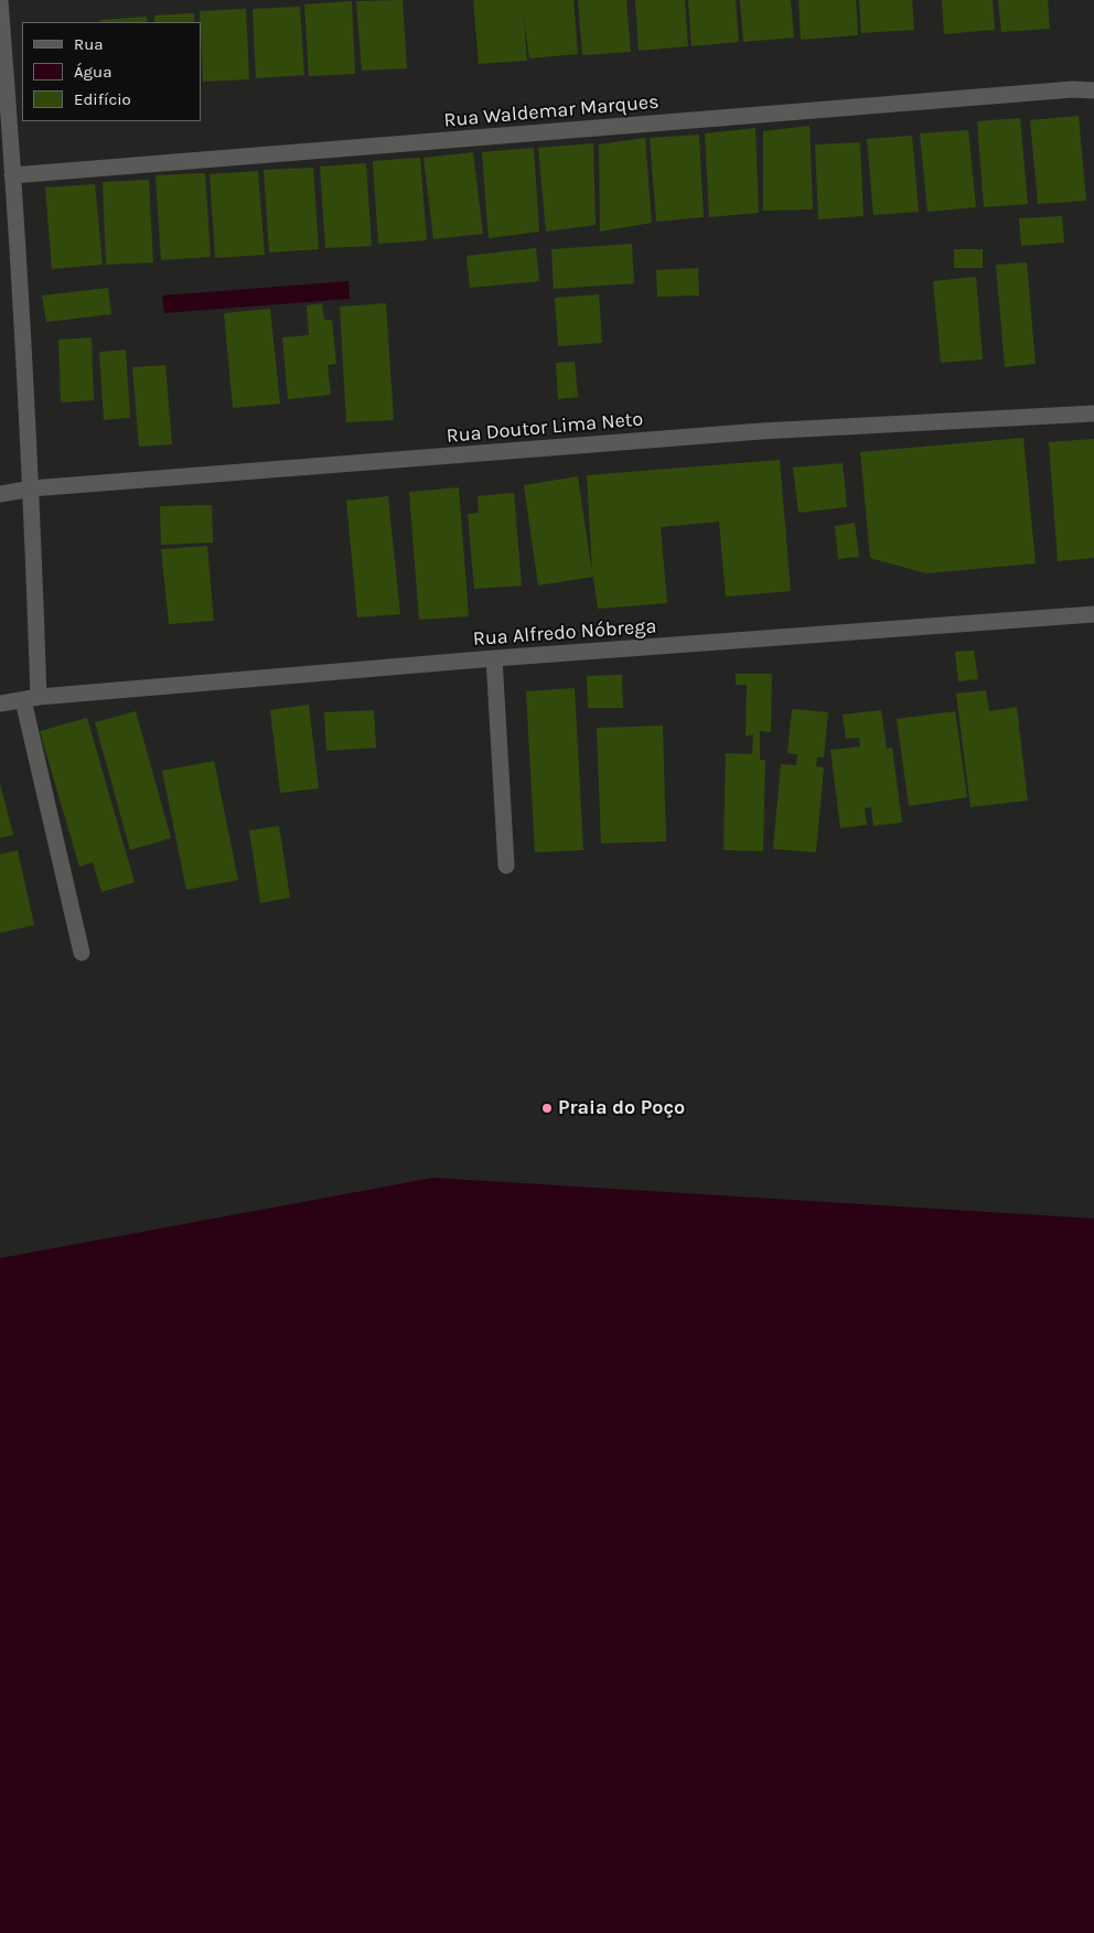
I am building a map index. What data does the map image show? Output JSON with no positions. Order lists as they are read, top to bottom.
{
  "streets": {
    "street": ["Rua Waldemar Marques", "Rua Doutor Lima Neto", "Rua Alfredo Nóbrega"]
  },
  "places": ["Praia do Poço"],
  "legend": ["Rua", "Água", "Edifício"]
}
